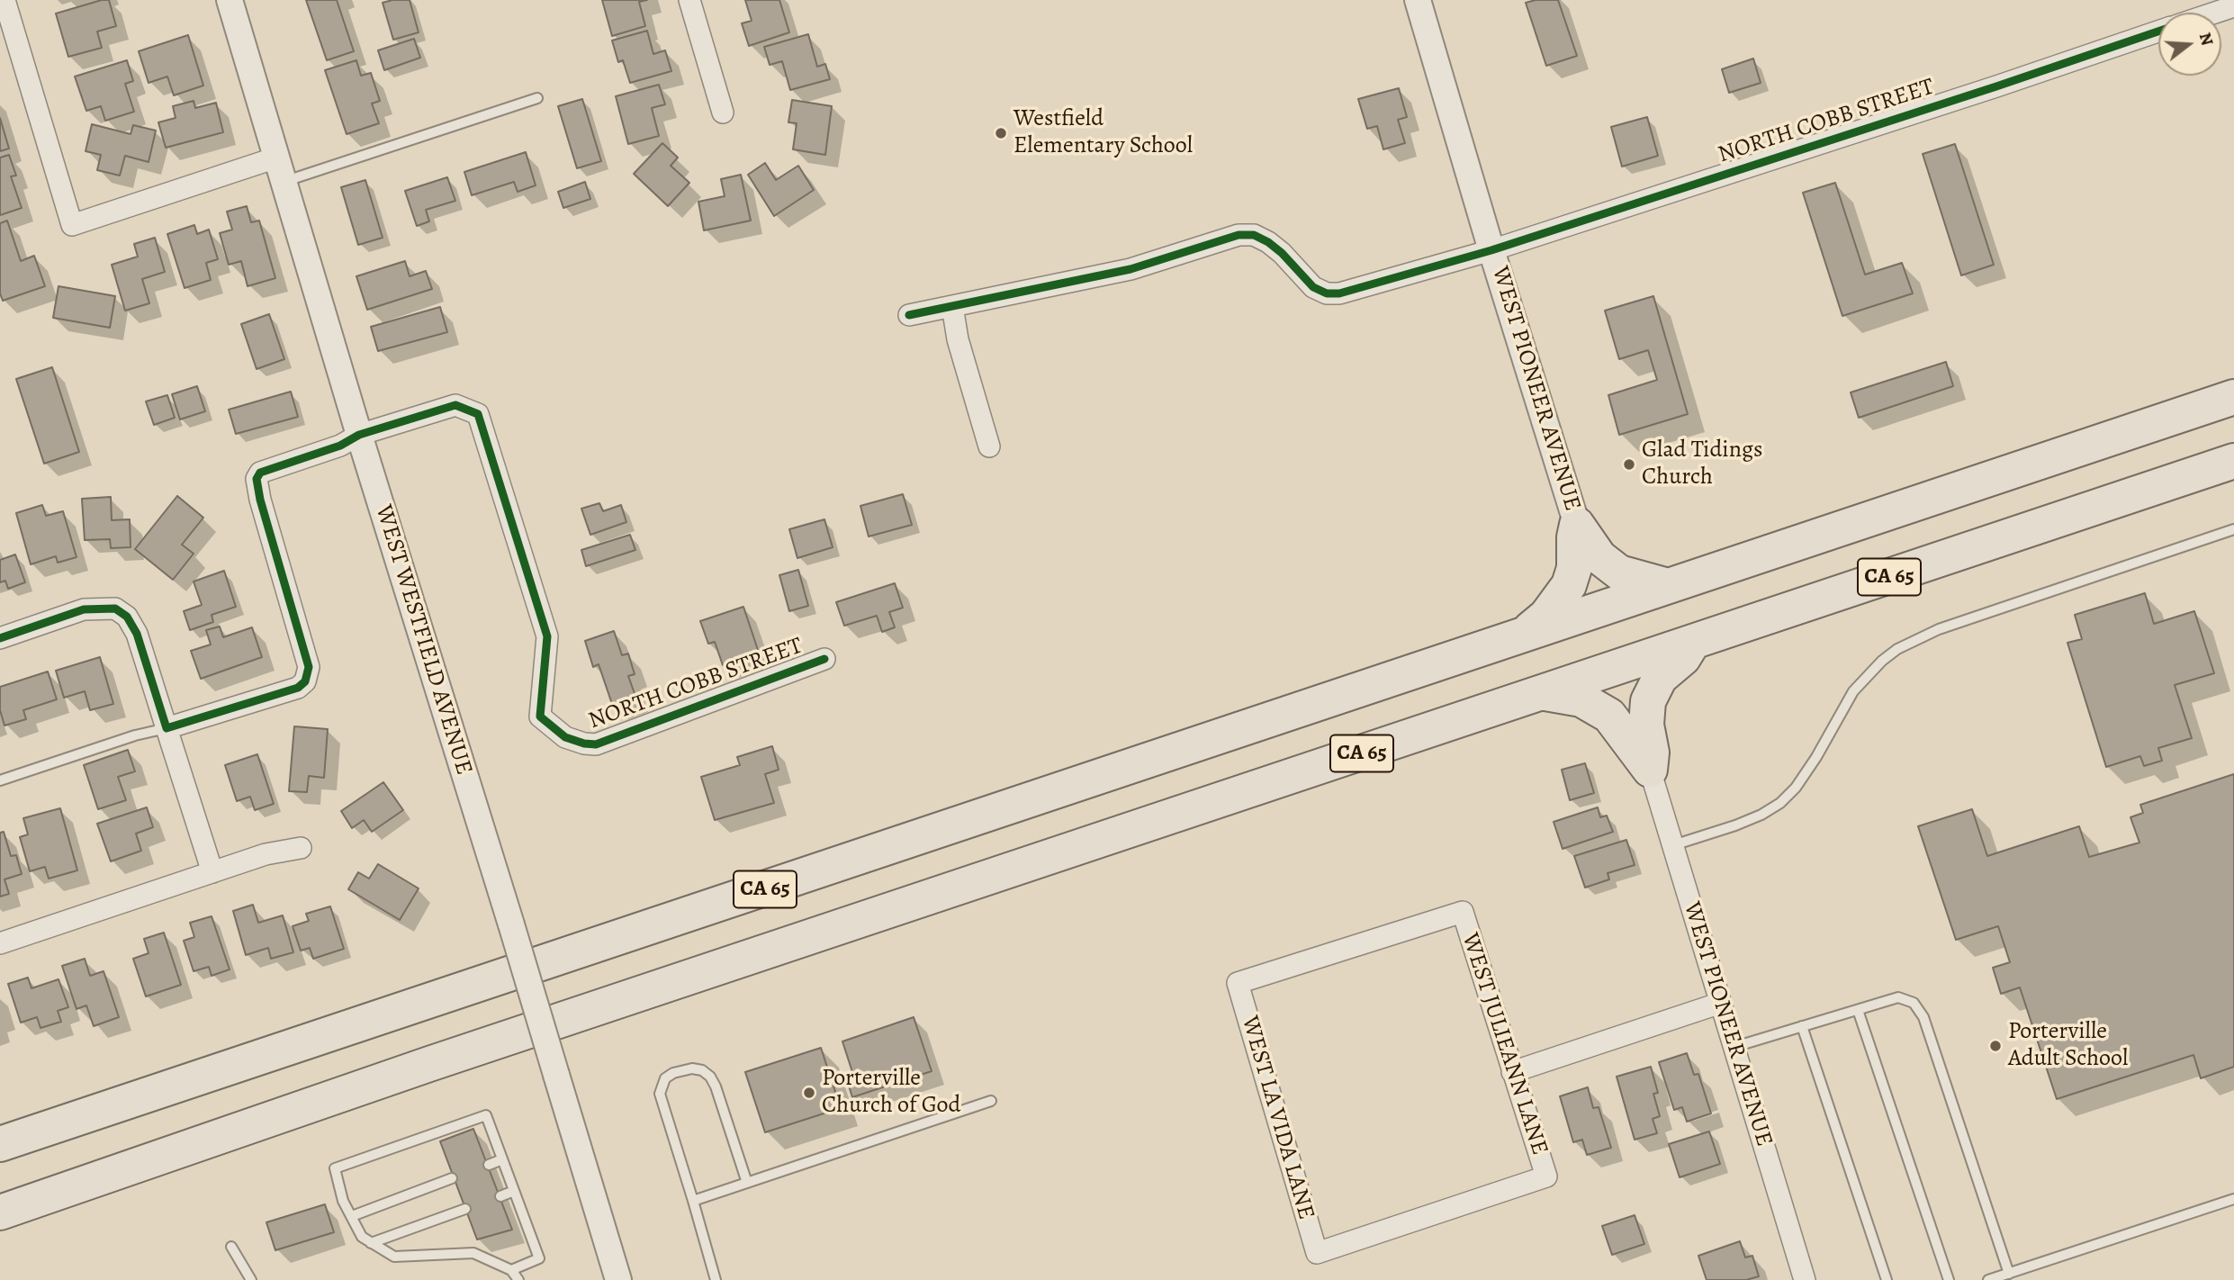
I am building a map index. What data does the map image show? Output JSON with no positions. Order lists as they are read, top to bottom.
{
  "streets": {
    "highway": ["CA 65"],
    "street": [
      "NORTH COBB STREET",
      "WEST PIONEER AVENUE",
      "WEST WESTFIELD AVENUE",
      "WEST JULIEANN LANE",
      "WEST LA VIDA LANE"
    ]
  },
  "crossings": [
    ["NORTH COBB STREET", "WEST PIONEER AVENUE"],
    ["NORTH COBB STREET", "WEST WESTFIELD AVENUE"],
    ["WEST JULIEANN LANE", "WEST LA VIDA LANE"]
  ],
  "places": [
    "Westfield Elementary School",
    "Glad Tidings Church",
    "Porterville Adult School",
    "Porterville Church of God"
  ],
  "north": "right"
}
